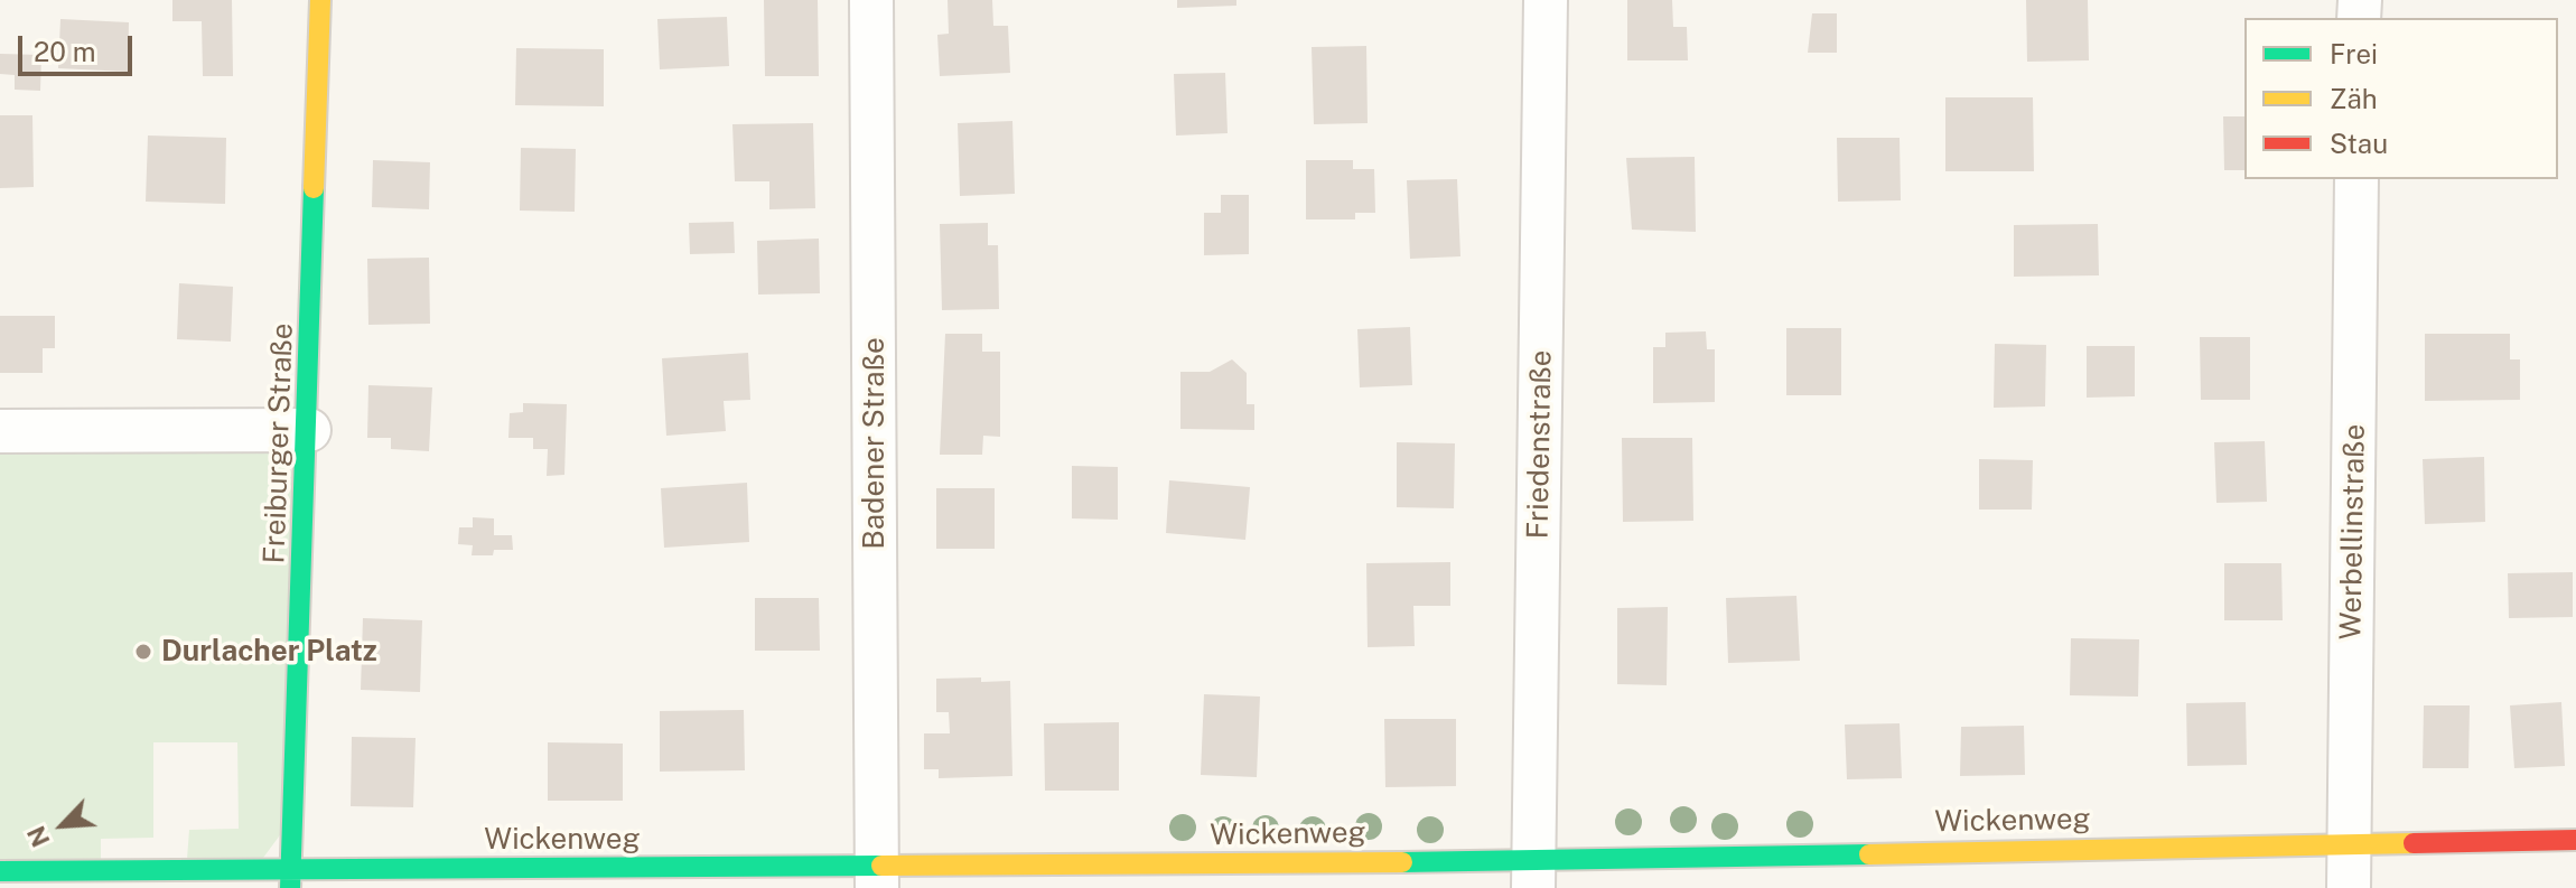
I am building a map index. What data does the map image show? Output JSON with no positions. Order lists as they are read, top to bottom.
{
  "streets": {
    "street": [
      "Freiburger Straße",
      "Badener Straße",
      "Friedenstraße",
      "Werbellinstraße",
      "Wickenweg"
    ]
  },
  "crossings": [
    ["Freiburger Straße", "Wickenweg"],
    ["Badener Straße", "Wickenweg"],
    ["Friedenstraße", "Wickenweg"],
    ["Werbellinstraße", "Wickenweg"]
  ],
  "places": ["Durlacher Platz"],
  "legend": ["Frei", "Zäh", "Stau"],
  "scale_bar": "20 m",
  "north": "bottom left"
}
